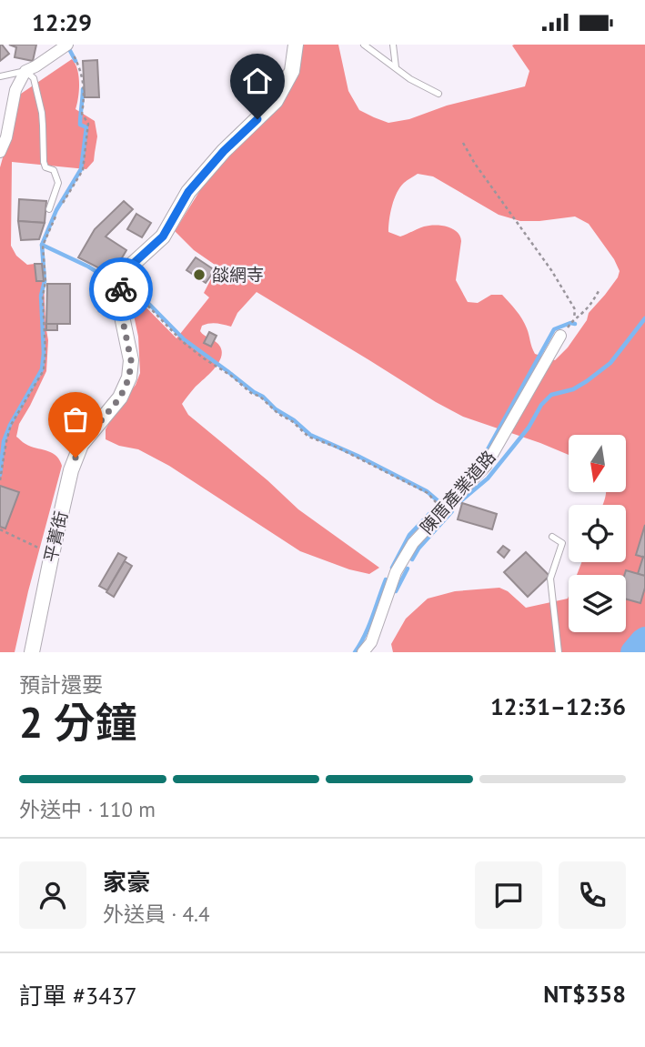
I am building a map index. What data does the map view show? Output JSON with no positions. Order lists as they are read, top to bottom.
{
  "streets": {
    "street": ["陳厝產業道路", "平菁街"]
  },
  "places": ["燄網寺"],
  "north": "bottom",
  "page": {
    "status": "12:29",
    "heading": ["2 分鐘", "預計還要", "12:31–12:36"],
    "panel": [
      "家豪",
      "外送員 · 4.4",
      "訂單 #3437",
      "NT$358"
    ],
    "bar": "外送中 · 110 m"
  }
}
